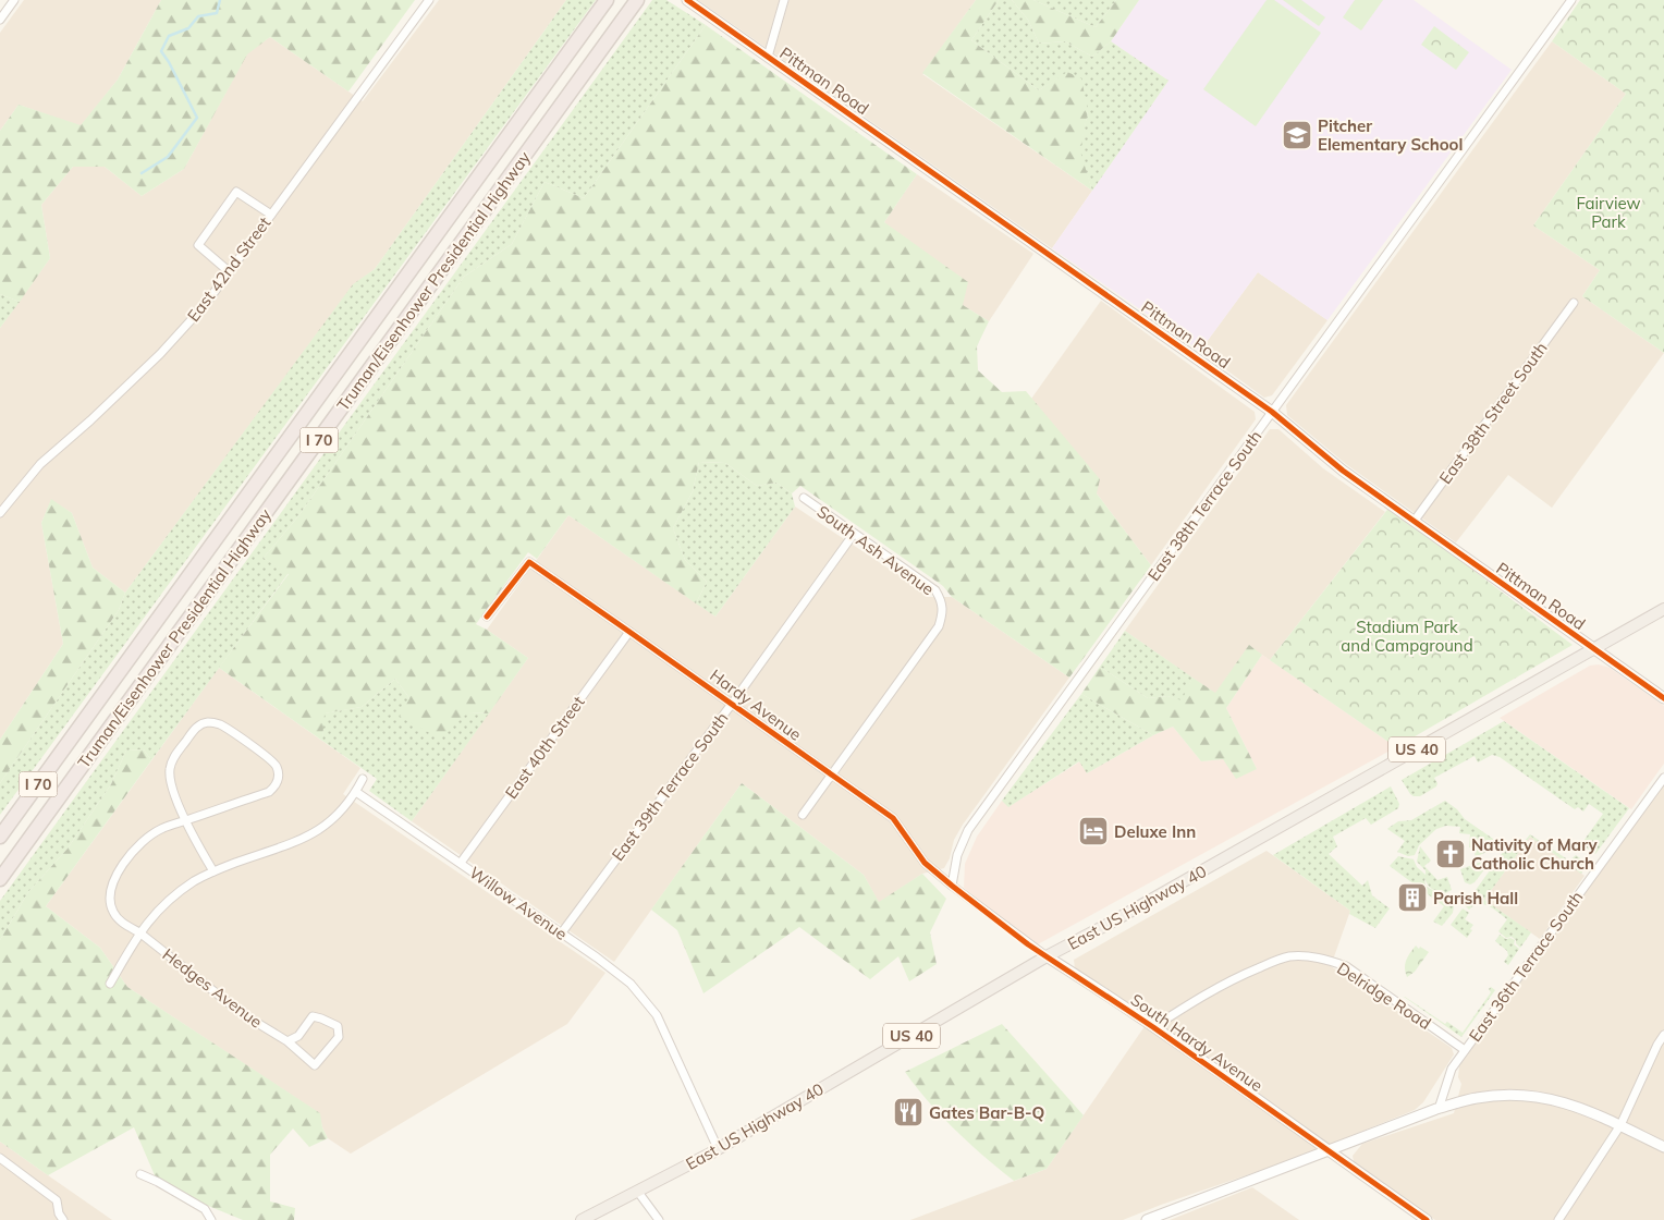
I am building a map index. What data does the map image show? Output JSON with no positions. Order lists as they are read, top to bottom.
{
  "streets": {
    "highway": ["Truman/Eisenhower Presidential Highway", "I 70"],
    "main road": ["US 40", "East US Highway 40"],
    "street": [
      "Pittman Road",
      "East 42nd Street",
      "East 38th Street South",
      "East 38th Terrace South",
      "South Ash Avenue",
      "Hardy Avenue",
      "East 40th Street",
      "East 39th Terrace South",
      "Willow Avenue",
      "East 36th Terrace South",
      "Hedges Avenue",
      "Delridge Road",
      "South Hardy Avenue"
    ]
  },
  "crossings": [
    ["Pittman Road", "East 38th Street South"],
    ["Pittman Road", "East 38th Terrace South"],
    ["Pittman Road", "East US Highway 40"],
    ["East 38th Terrace South", "Hardy Avenue"],
    ["East 38th Terrace South", "South Hardy Avenue"],
    ["South Ash Avenue", "Hardy Avenue"],
    ["South Ash Avenue", "East 39th Terrace South"],
    ["Hardy Avenue", "East 40th Street"],
    ["Hardy Avenue", "East 39th Terrace South"],
    ["Hardy Avenue", "South Hardy Avenue"],
    ["East 40th Street", "Willow Avenue"],
    ["East 39th Terrace South", "Willow Avenue"],
    ["Willow Avenue", "East US Highway 40"],
    ["East US Highway 40", "South Hardy Avenue"],
    ["East 36th Terrace South", "Delridge Road"],
    ["Delridge Road", "South Hardy Avenue"]
  ],
  "parks": ["Fairview Park", "Stadium Park and Campground"],
  "places": {
    "school or university": ["Pitcher Elementary School"],
    "hotel": ["Deluxe Inn"],
    "church": ["Nativity of Mary Catholic Church"],
    "building": ["Parish Hall"],
    "restaurant": ["Gates Bar-B-Q"]
  }
}
